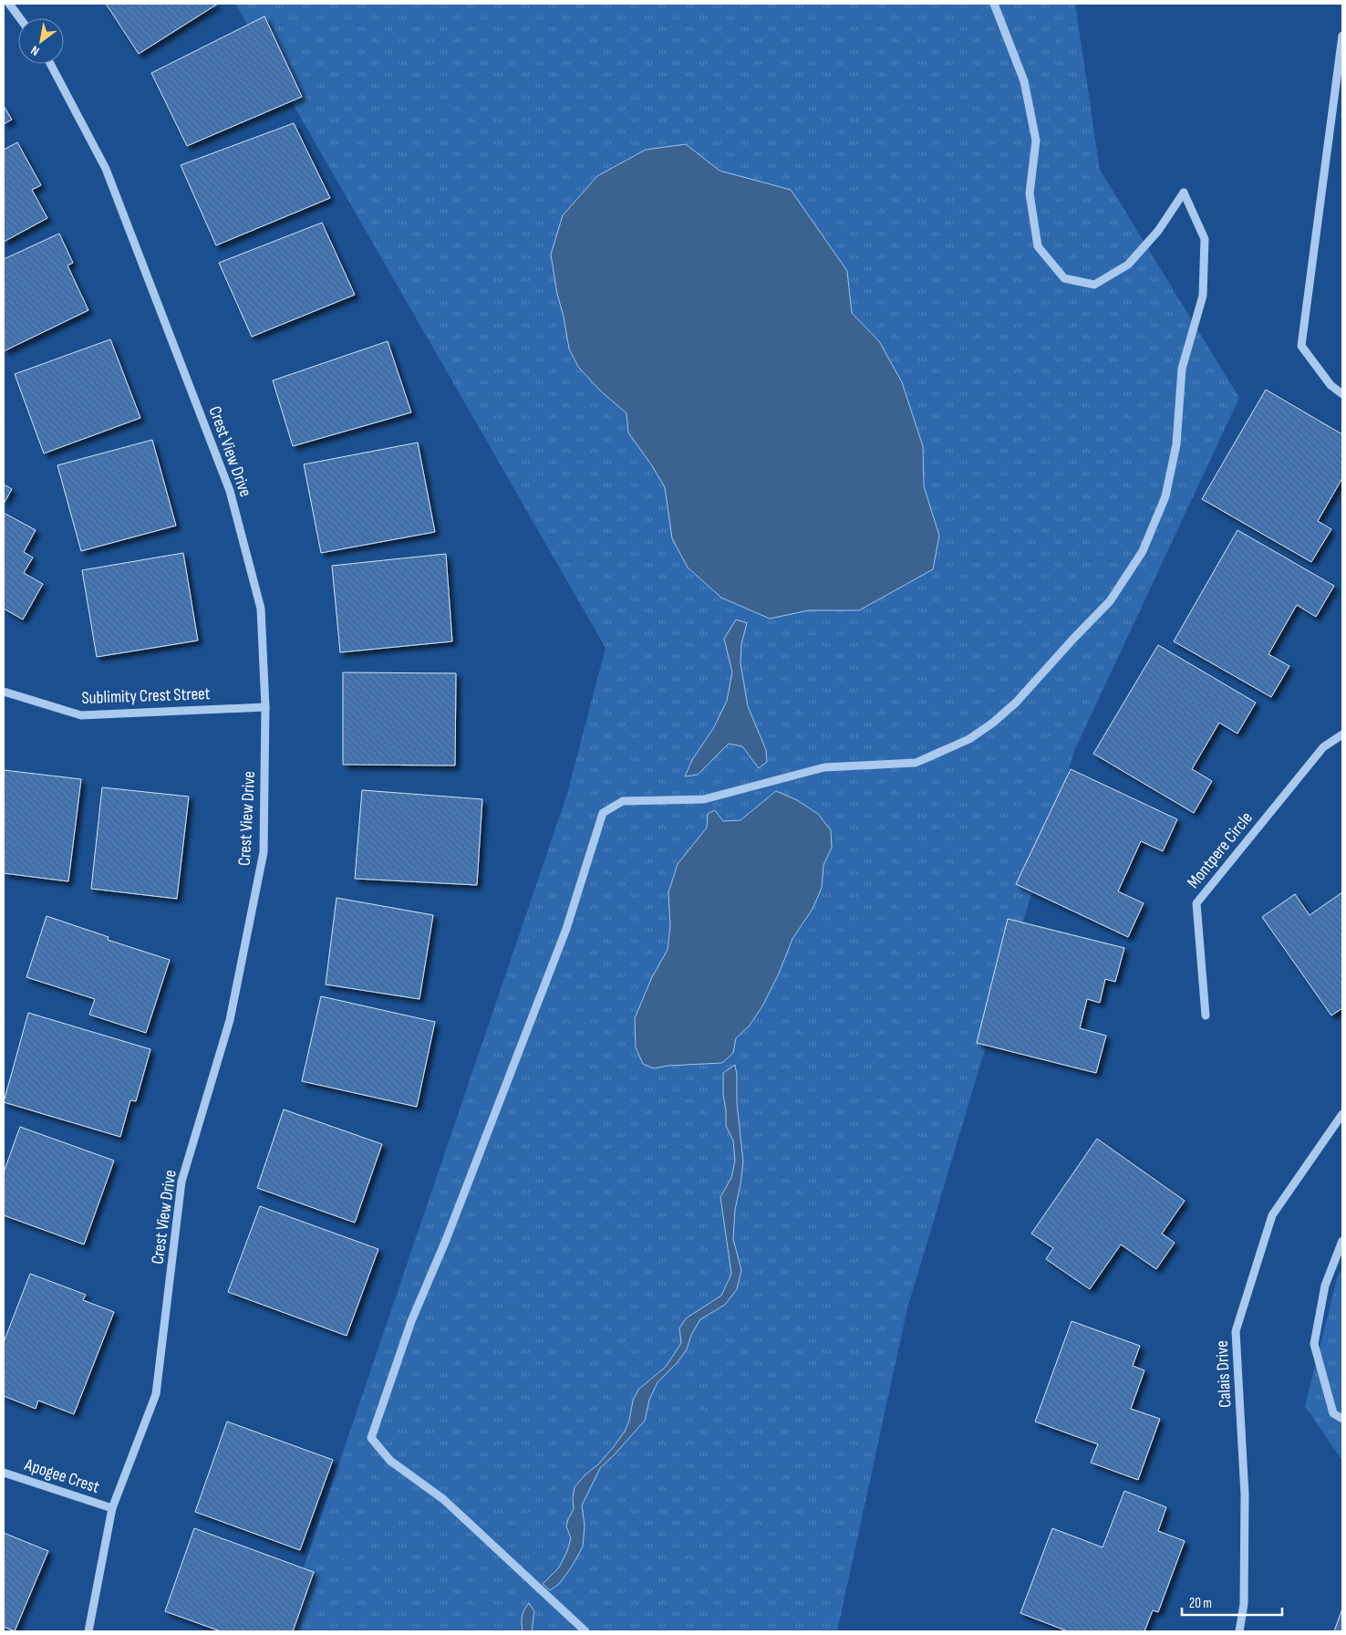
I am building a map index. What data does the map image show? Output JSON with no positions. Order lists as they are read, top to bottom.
{
  "streets": {
    "street": [
      "Crest View Drive",
      "Sublimity Crest Street",
      "Montpere Circle",
      "Calais Drive",
      "Apogee Crest"
    ]
  },
  "crossings": [
    ["Crest View Drive", "Sublimity Crest Street"],
    ["Crest View Drive", "Apogee Crest"]
  ],
  "scale_bar": "20 m",
  "north": "bottom left"
}
